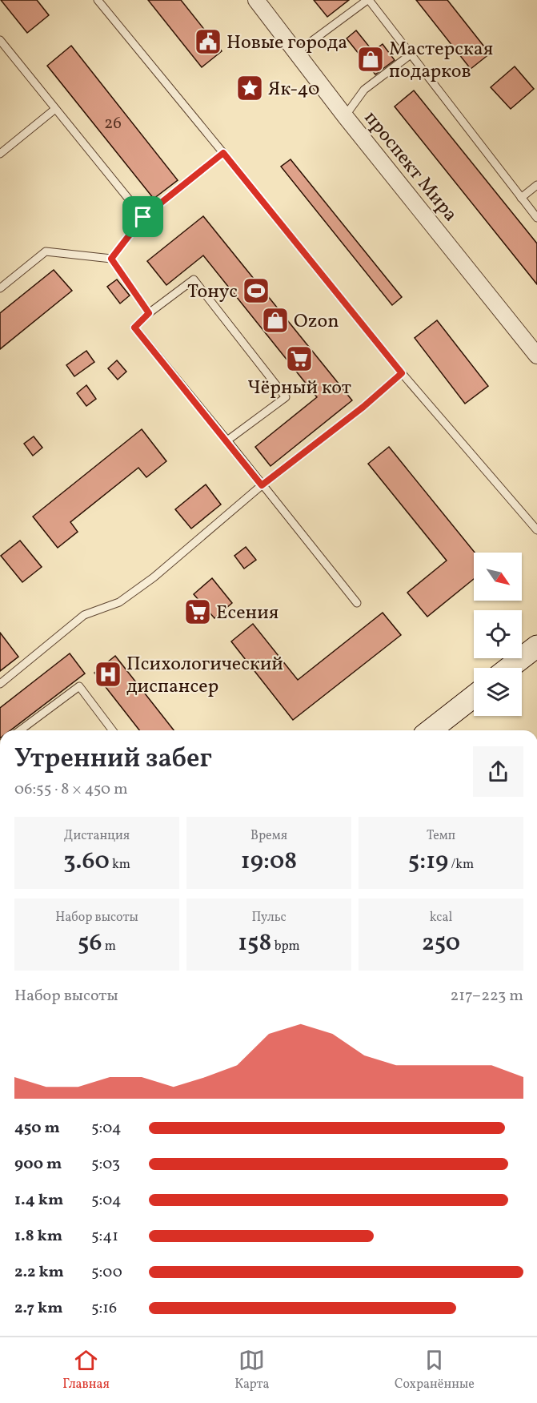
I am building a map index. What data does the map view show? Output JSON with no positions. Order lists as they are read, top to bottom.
{
  "streets": {
    "street": ["проспект Мира"]
  },
  "places": {
    "public building": ["Новые города"],
    "shop": ["Мастерская подарков", "Ozon"],
    "place": ["Як-40"],
    "sports": ["Тонус"],
    "supermarket": ["Чёрный кот", "Есения"],
    "hospital": ["Психологический диспансер"]
  },
  "house_numbers": ["26"],
  "north": "bottom right",
  "page": {
    "heading": ["Утренний забег", "06:55 · 8 × 450 m"],
    "stats": [
      ["Дистанция", "3.60 km"],
      ["Время", "19:08"],
      ["Темп", "5:19 /km"],
      ["Набор высоты", "56 m"],
      ["Пульс", "158 bpm"],
      ["kcal", "250"]
    ],
    "chart": ["Набор высоты", "217–223 m"],
    "list": [
      {
        "name": "450 m",
        "note": "5:04"
      },
      {
        "name": "900 m",
        "note": "5:03"
      },
      {
        "name": "1.4 km",
        "note": "5:04"
      },
      {
        "name": "1.8 km",
        "note": "5:41"
      },
      {
        "name": "2.2 km",
        "note": "5:00"
      },
      {
        "name": "2.7 km",
        "note": "5:16"
      }
    ],
    "tabs": ["Главная", "Карта", "Сохранённые"]
  }
}
